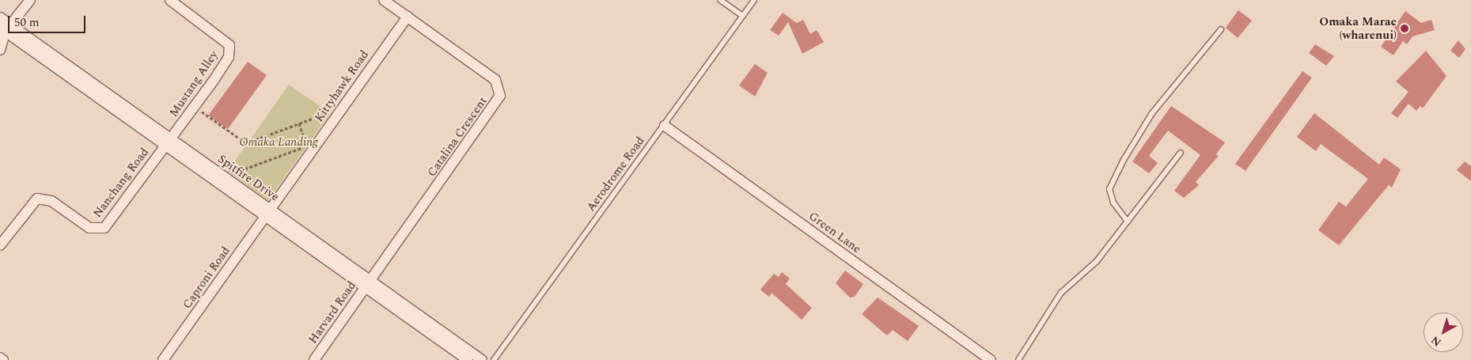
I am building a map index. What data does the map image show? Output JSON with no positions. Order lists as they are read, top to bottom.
{
  "streets": {
    "street": [
      "Mustang Alley",
      "Kittyhawk Road",
      "Catalina Crescent",
      "Spitfire Drive",
      "Nanchang Road",
      "Green Lane",
      "Caproni Road",
      "Harvard Road"
    ],
    "lane": ["Aerodrome Road"]
  },
  "crossings": [
    ["Mustang Alley", "Spitfire Drive"],
    ["Mustang Alley", "Nanchang Road"],
    ["Kittyhawk Road", "Catalina Crescent"],
    ["Kittyhawk Road", "Spitfire Drive"],
    ["Kittyhawk Road", "Caproni Road"],
    ["Catalina Crescent", "Spitfire Drive"],
    ["Catalina Crescent", "Harvard Road"],
    ["Aerodrome Road", "Green Lane"],
    ["Spitfire Drive", "Nanchang Road"],
    ["Spitfire Drive", "Caproni Road"],
    ["Spitfire Drive", "Harvard Road"]
  ],
  "parks": ["Omaka Landing"],
  "places": ["Omaka Marae (wharenui)"],
  "scale_bar": "50 m",
  "north": "bottom left"
}
